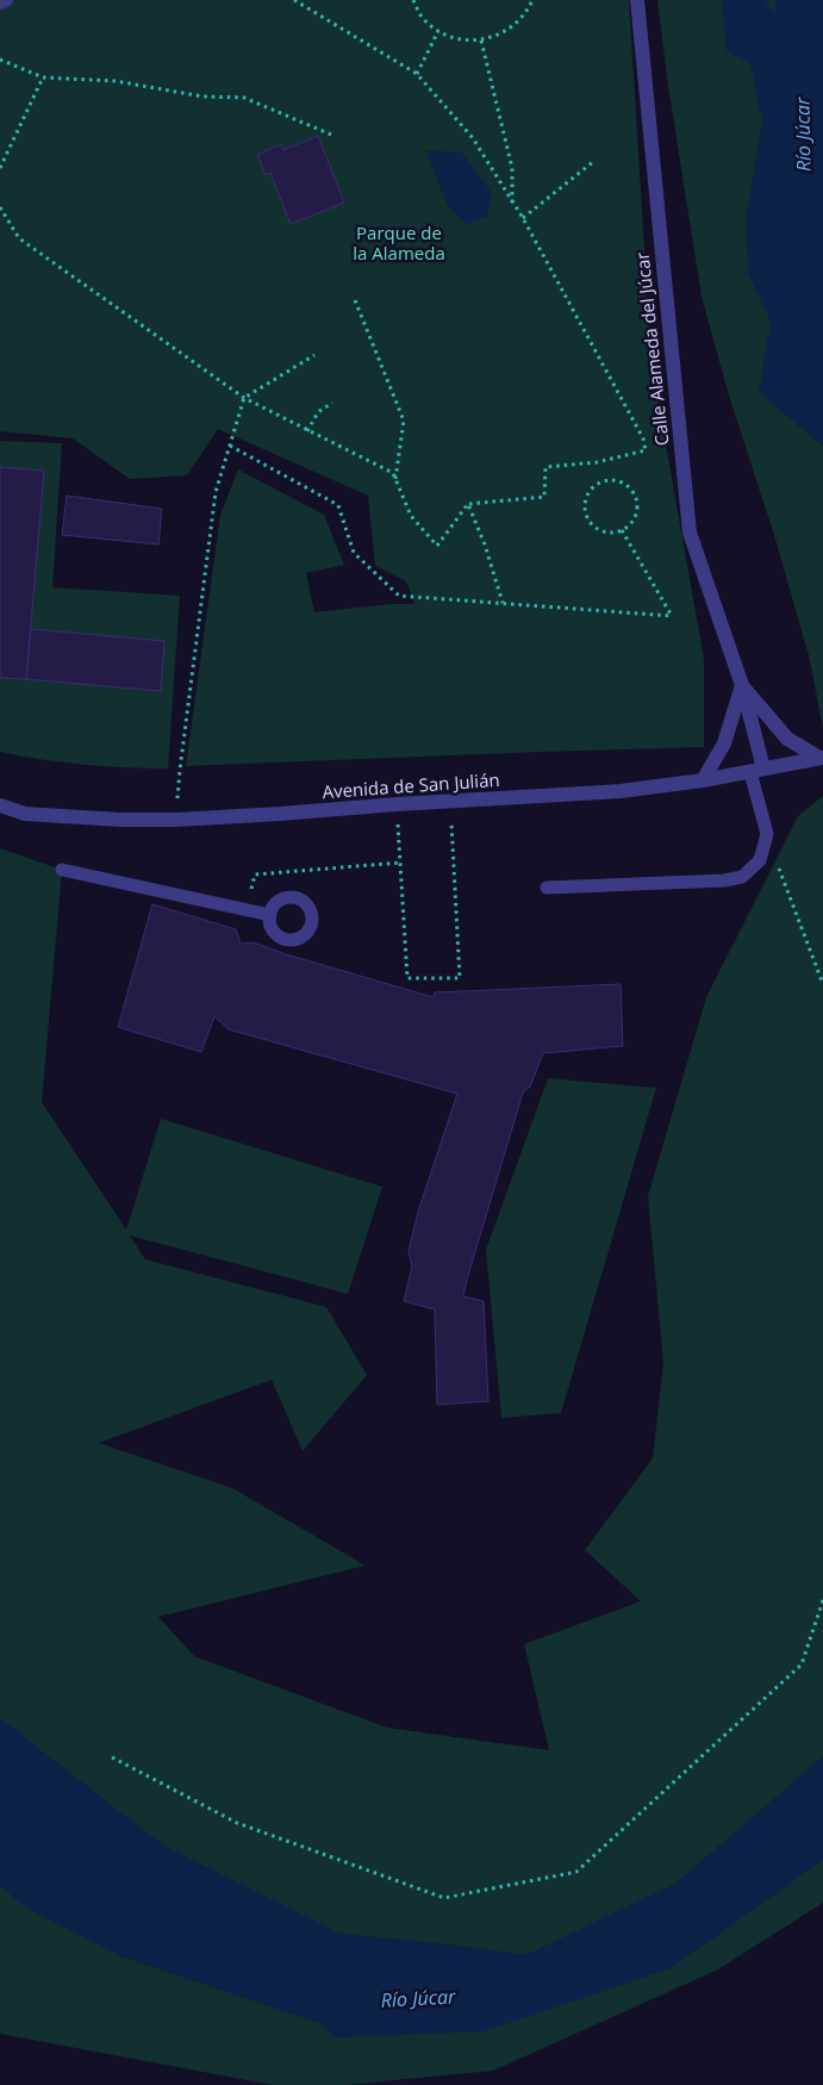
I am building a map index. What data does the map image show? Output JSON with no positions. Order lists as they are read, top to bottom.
{
  "streets": {
    "street": ["Calle Alameda del Júcar", "Avenida de San Julián"]
  },
  "crossings": [
    ["Calle Alameda del Júcar", "Avenida de San Julián"]
  ],
  "water": ["Río Júcar"],
  "parks": ["Parque de la Alameda"]
}
